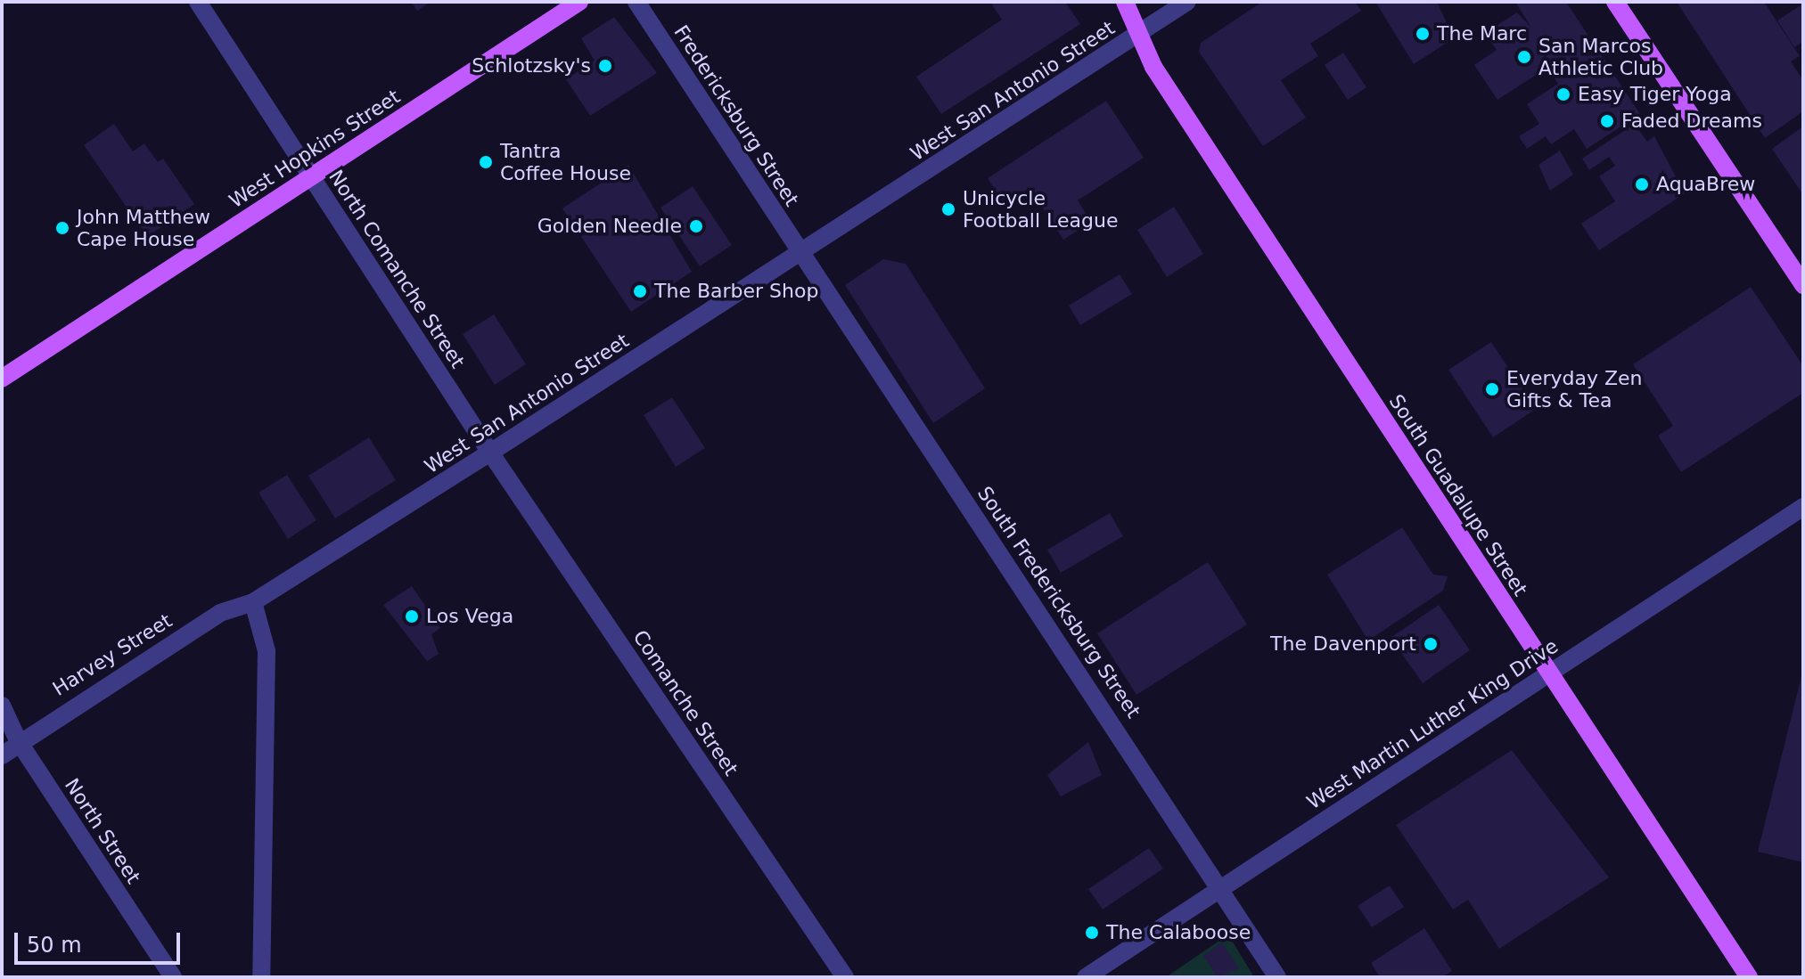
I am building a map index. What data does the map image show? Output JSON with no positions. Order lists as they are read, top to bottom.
{
  "streets": {
    "main road": ["West Hopkins Street", "South Guadalupe Street"],
    "street": [
      "West San Antonio Street",
      "Fredericksburg Street",
      "North Comanche Street",
      "South Fredericksburg Street",
      "Harvey Street",
      "Comanche Street",
      "West Martin Luther King Drive",
      "North Street"
    ]
  },
  "crossings": [
    ["West San Antonio Street", "Fredericksburg Street"],
    ["West San Antonio Street", "North Comanche Street"],
    ["West San Antonio Street", "South Guadalupe Street"],
    ["West San Antonio Street", "South Fredericksburg Street"],
    ["West San Antonio Street", "Harvey Street"],
    ["West San Antonio Street", "Comanche Street"],
    ["Fredericksburg Street", "South Fredericksburg Street"],
    ["West Hopkins Street", "North Comanche Street"],
    ["North Comanche Street", "Comanche Street"],
    ["South Guadalupe Street", "West Martin Luther King Drive"],
    ["South Fredericksburg Street", "West Martin Luther King Drive"],
    ["Harvey Street", "North Street"]
  ],
  "places": [
    "The Marc",
    "San Marcos Athletic Club",
    "Schlotzsky's",
    "Easy Tiger Yoga",
    "Faded Dreams",
    "Tantra Coffee House",
    "AquaBrew",
    "Unicycle Football League",
    "Golden Needle",
    "John Matthew Cape House",
    "The Barber Shop",
    "Everyday Zen Gifts & Tea",
    "Los Vega",
    "The Davenport",
    "The Calaboose"
  ],
  "scale_bar": "50 m"
}
